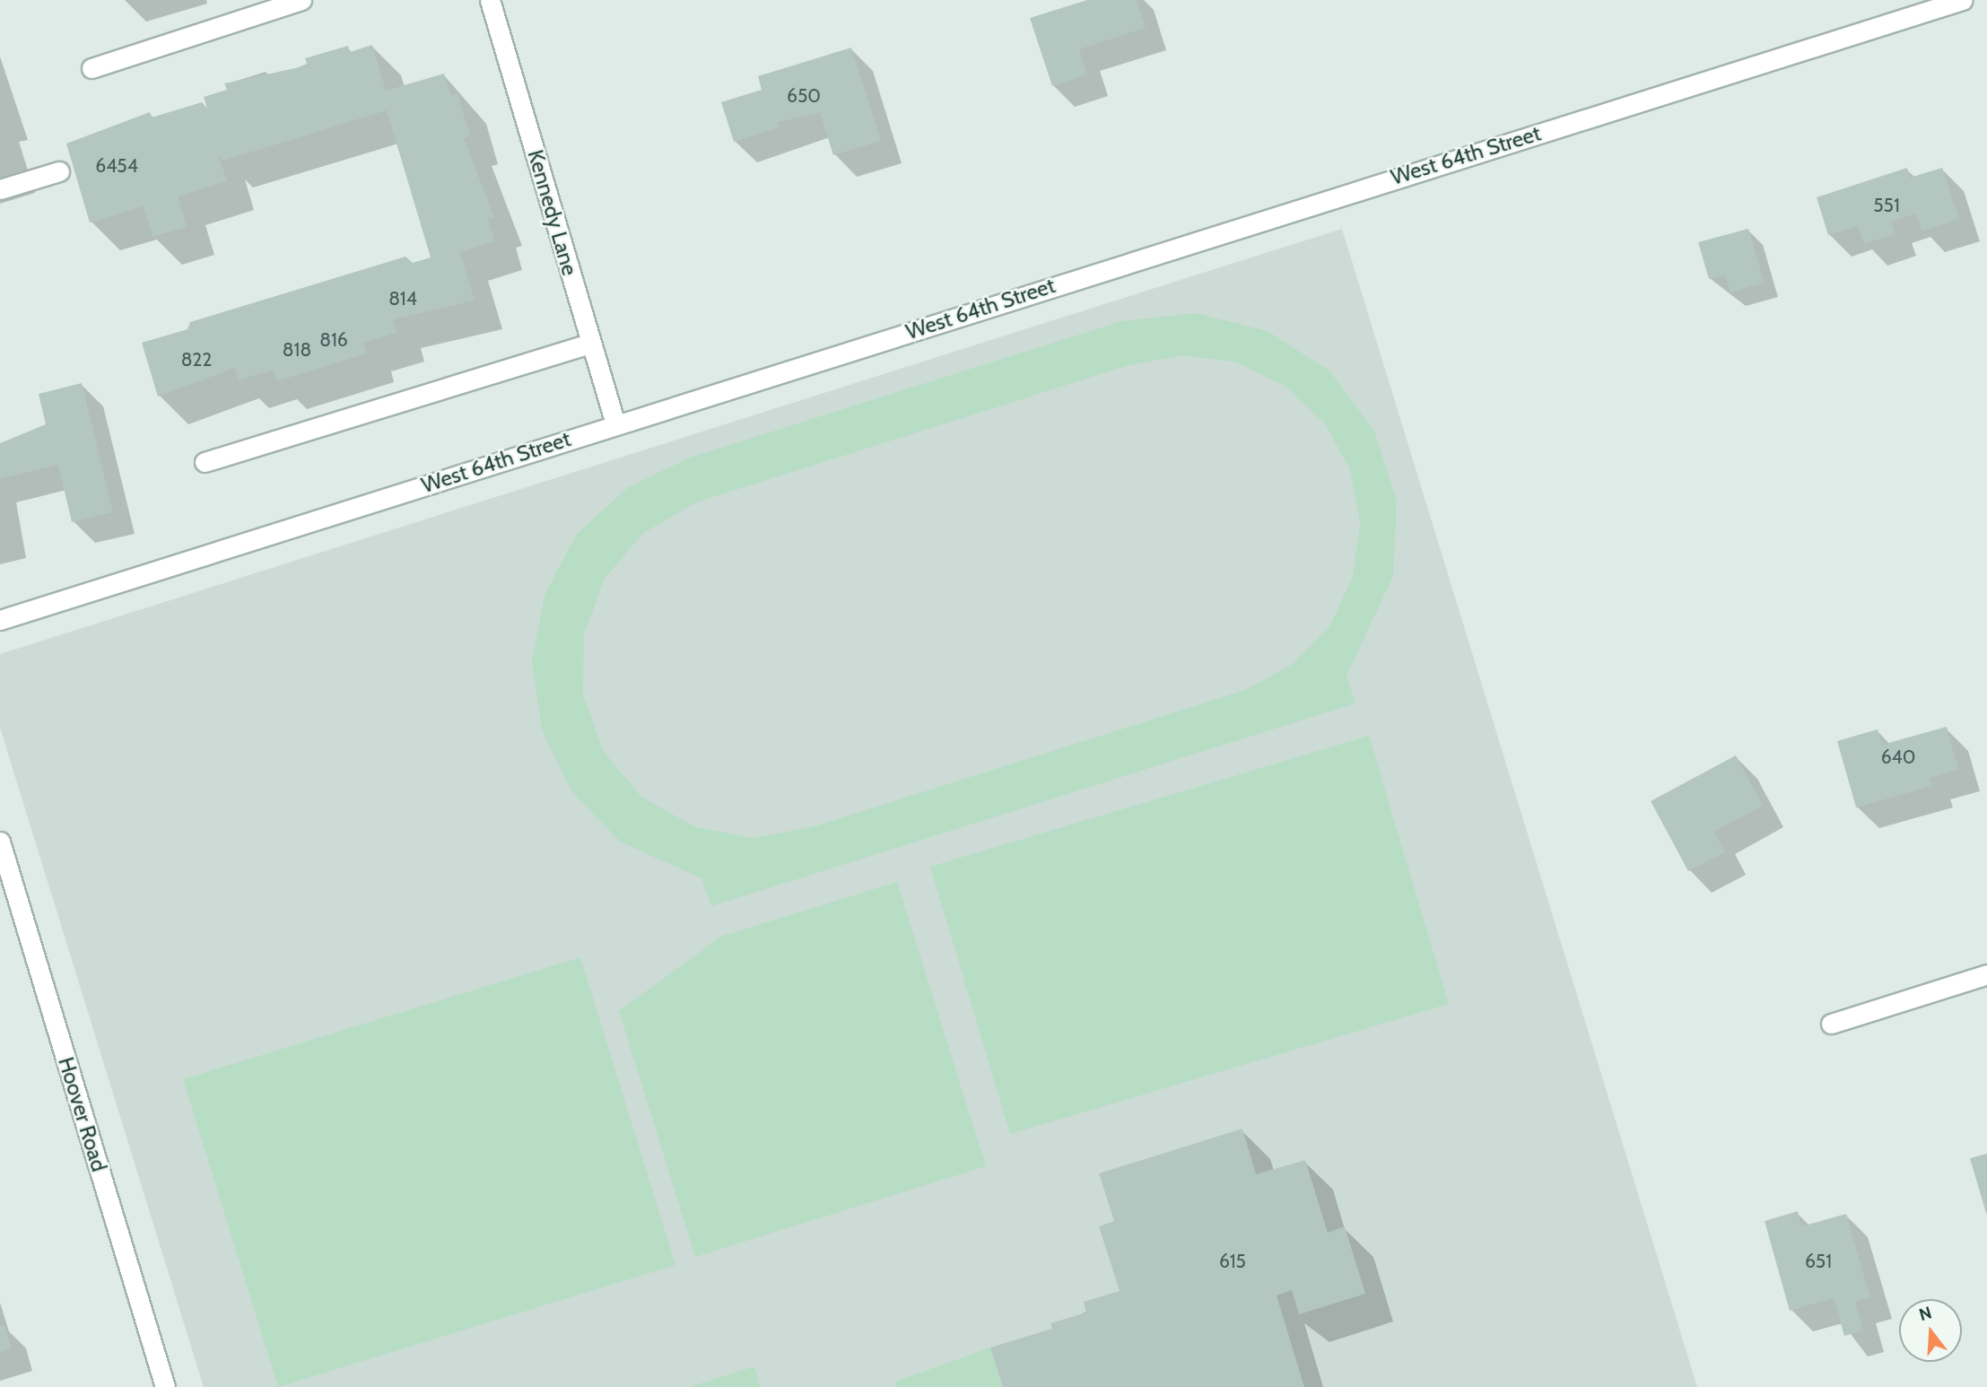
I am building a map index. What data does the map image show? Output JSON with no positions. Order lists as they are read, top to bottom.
{
  "streets": {
    "street": ["West 64th Street", "Kennedy Lane", "Hoover Road"]
  },
  "crossings": [
    ["West 64th Street", "Kennedy Lane"]
  ],
  "house_numbers": [
    "650",
    "6454",
    "551",
    "814",
    "816",
    "818",
    "822",
    "640",
    "615",
    "651"
  ],
  "north": "top"
}
